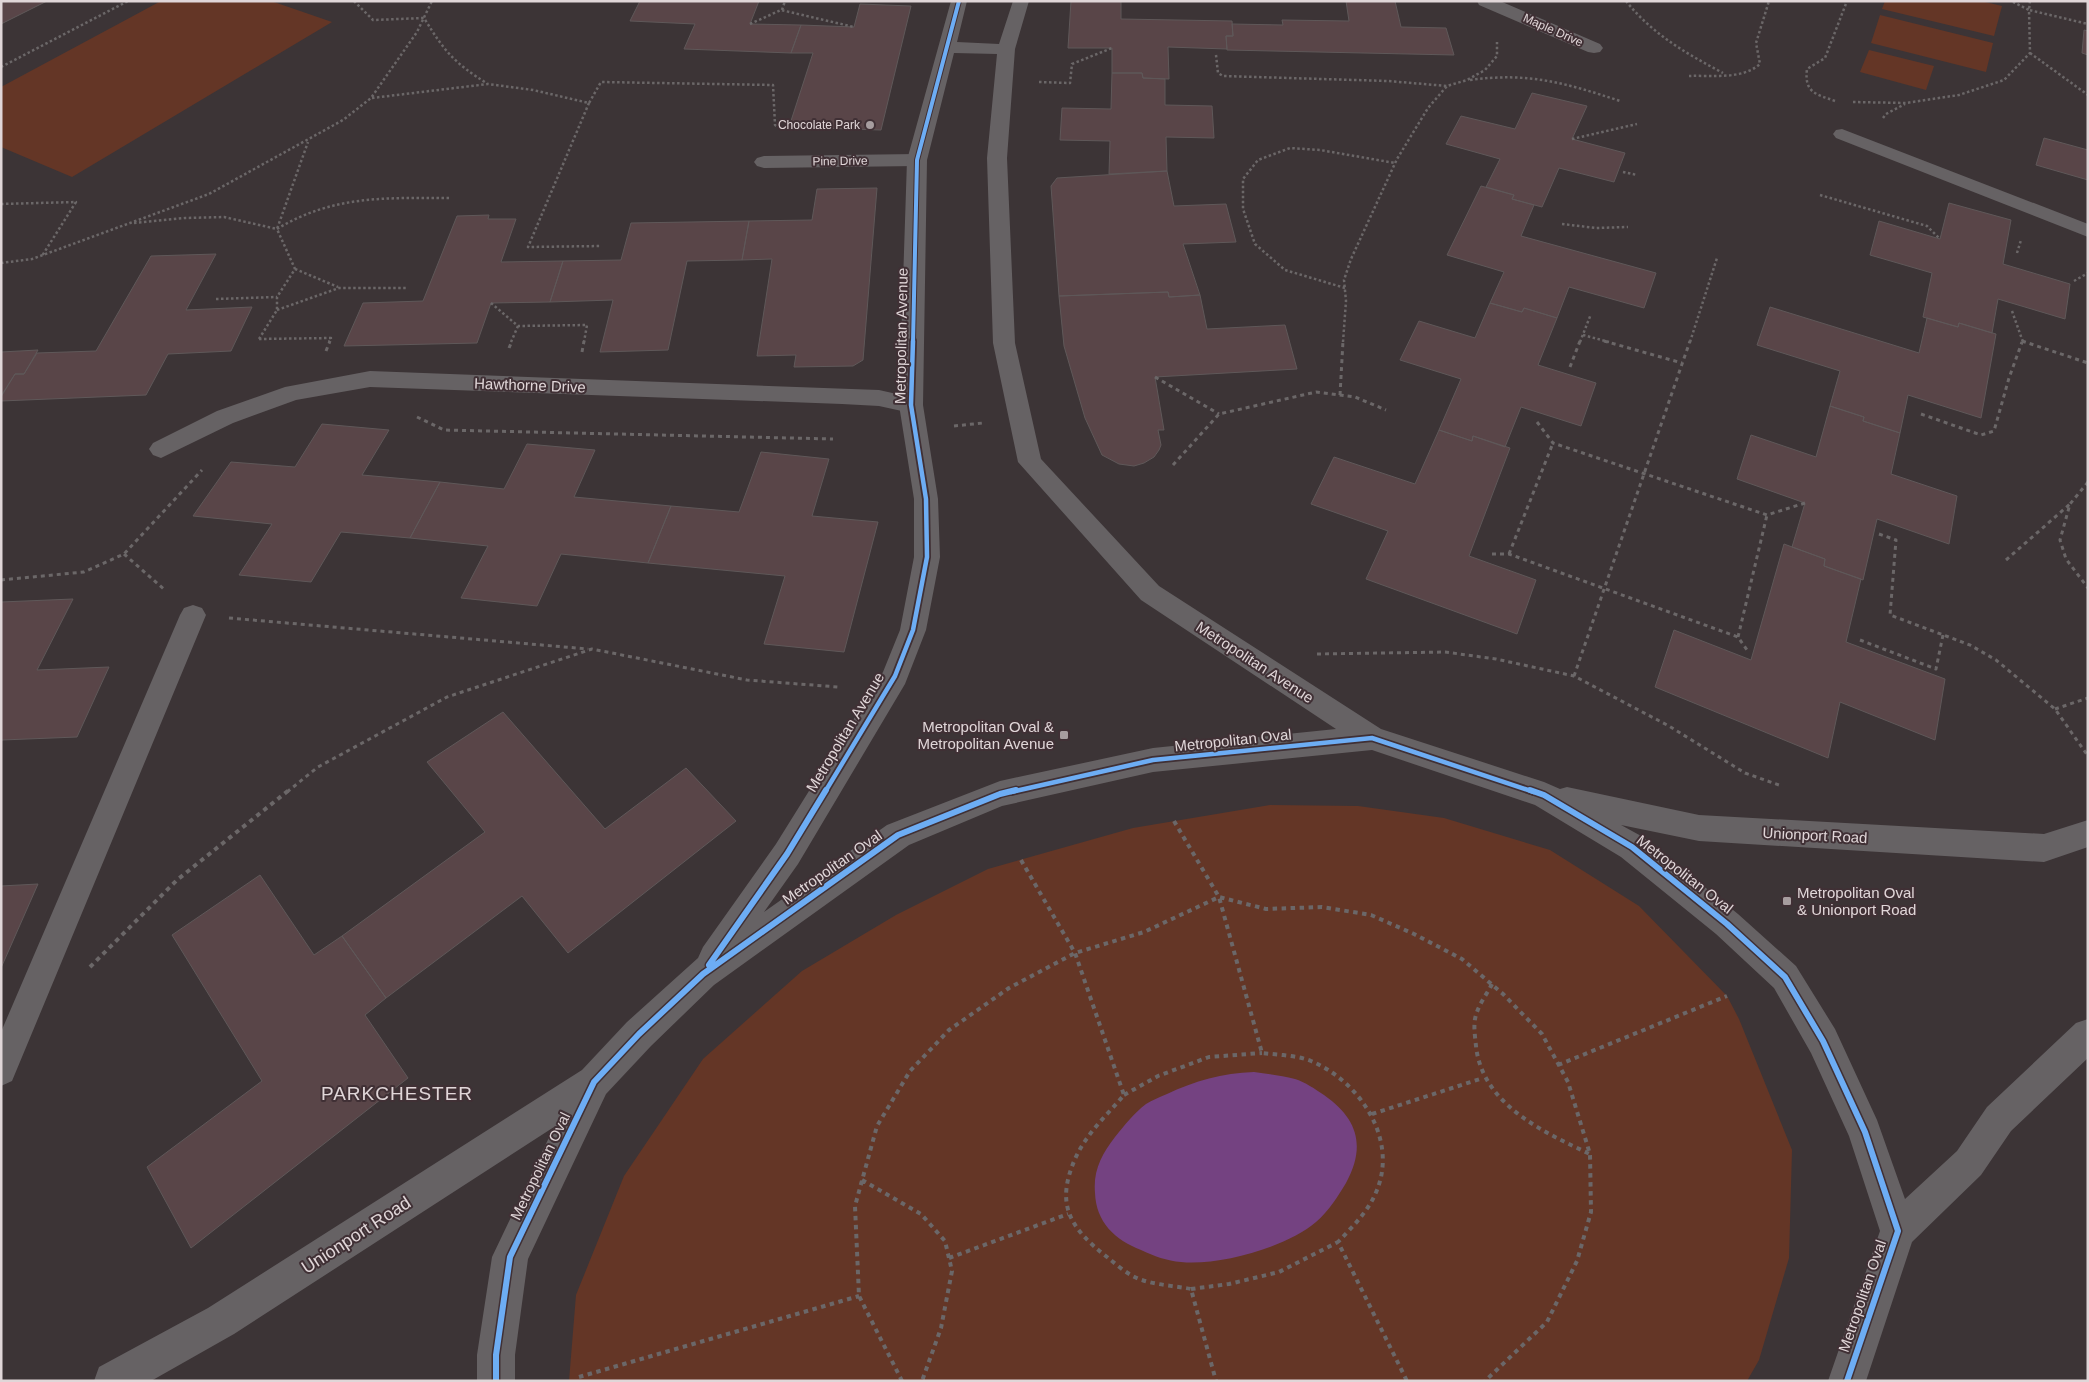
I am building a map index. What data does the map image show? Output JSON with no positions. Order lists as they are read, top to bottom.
{
  "streets": {
    "street": [
      "Maple Drive",
      "Pine Drive",
      "Metropolitan Avenue",
      "Hawthorne Drive",
      "Metropolitan Oval",
      "Unionport Road"
    ]
  },
  "crossings": [
    ["Pine Drive", "Metropolitan Avenue"],
    ["Metropolitan Avenue", "Hawthorne Drive"],
    ["Metropolitan Avenue", "Metropolitan Oval"],
    ["Metropolitan Oval", "Unionport Road"]
  ],
  "districts": ["PARKCHESTER"],
  "places": {
    "other": ["Chocolate Park"],
    "transit": ["Metropolitan Oval & Metropolitan Avenue", "Metropolitan Oval & Unionport Road"]
  }
}
